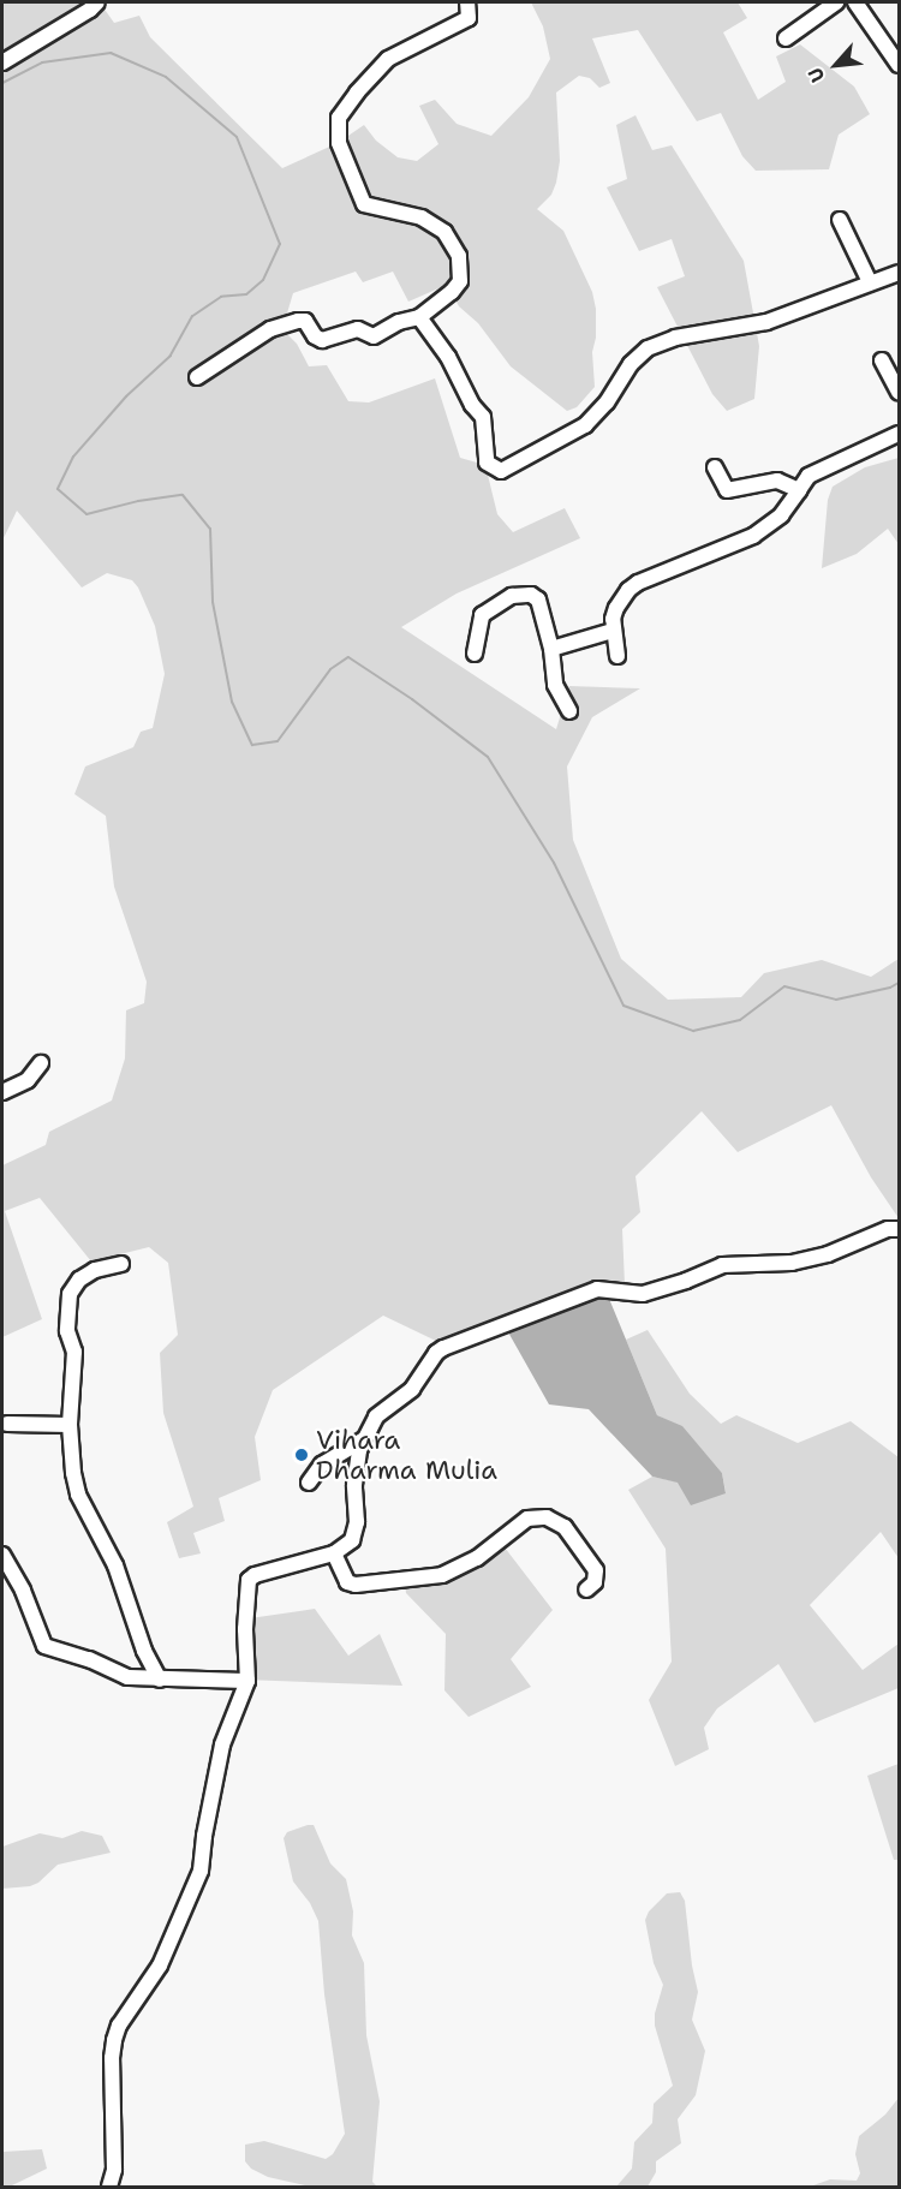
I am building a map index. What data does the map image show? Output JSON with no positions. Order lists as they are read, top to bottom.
{
  "places": ["Vihara Dharma Mulia"],
  "north": "bottom left"
}
